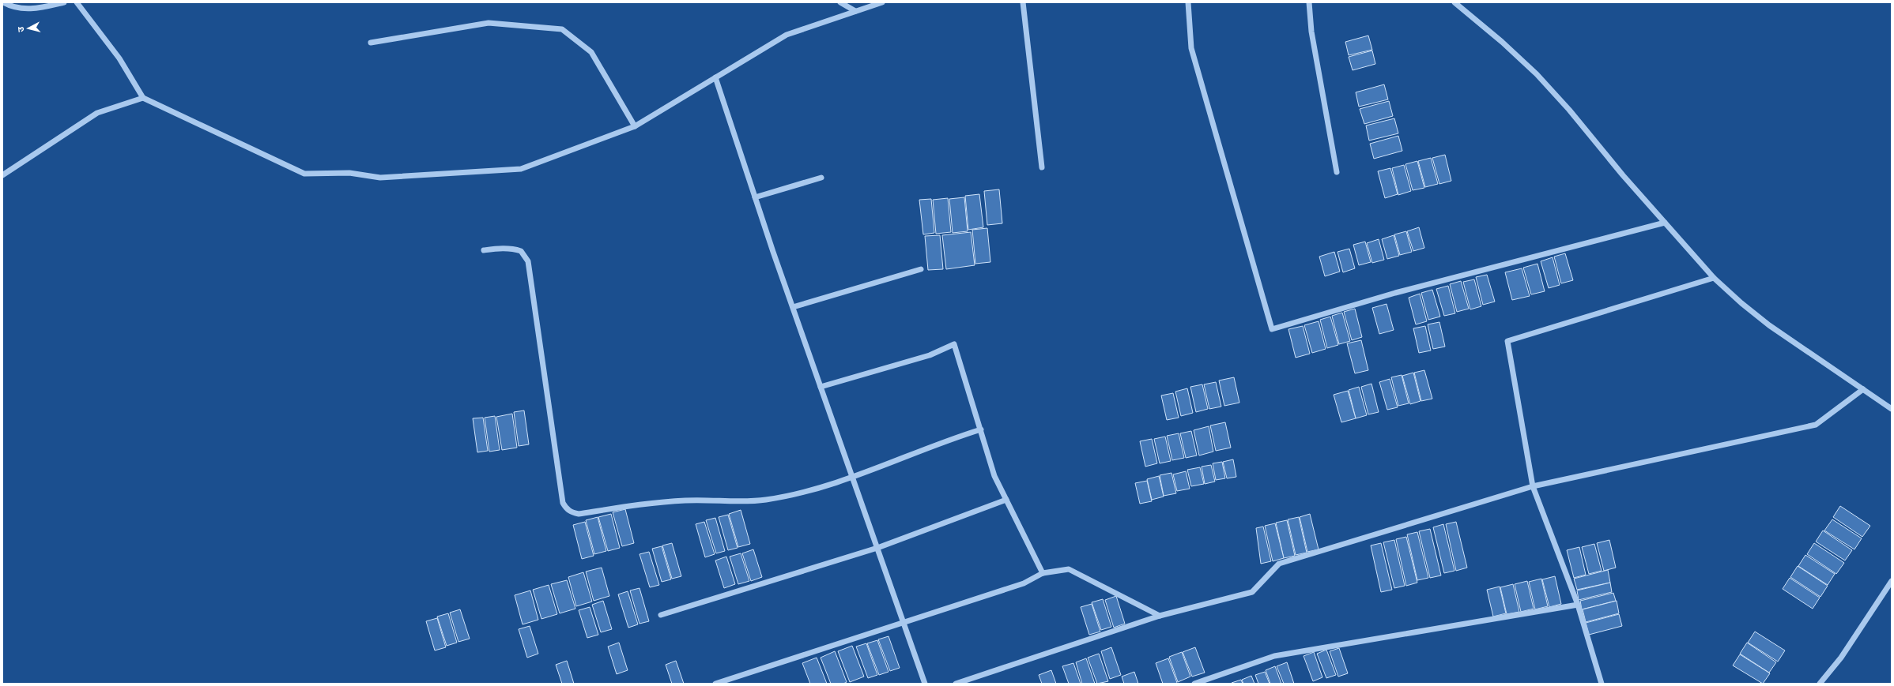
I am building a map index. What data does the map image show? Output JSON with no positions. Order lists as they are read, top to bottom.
{
  "north": "left"
}
